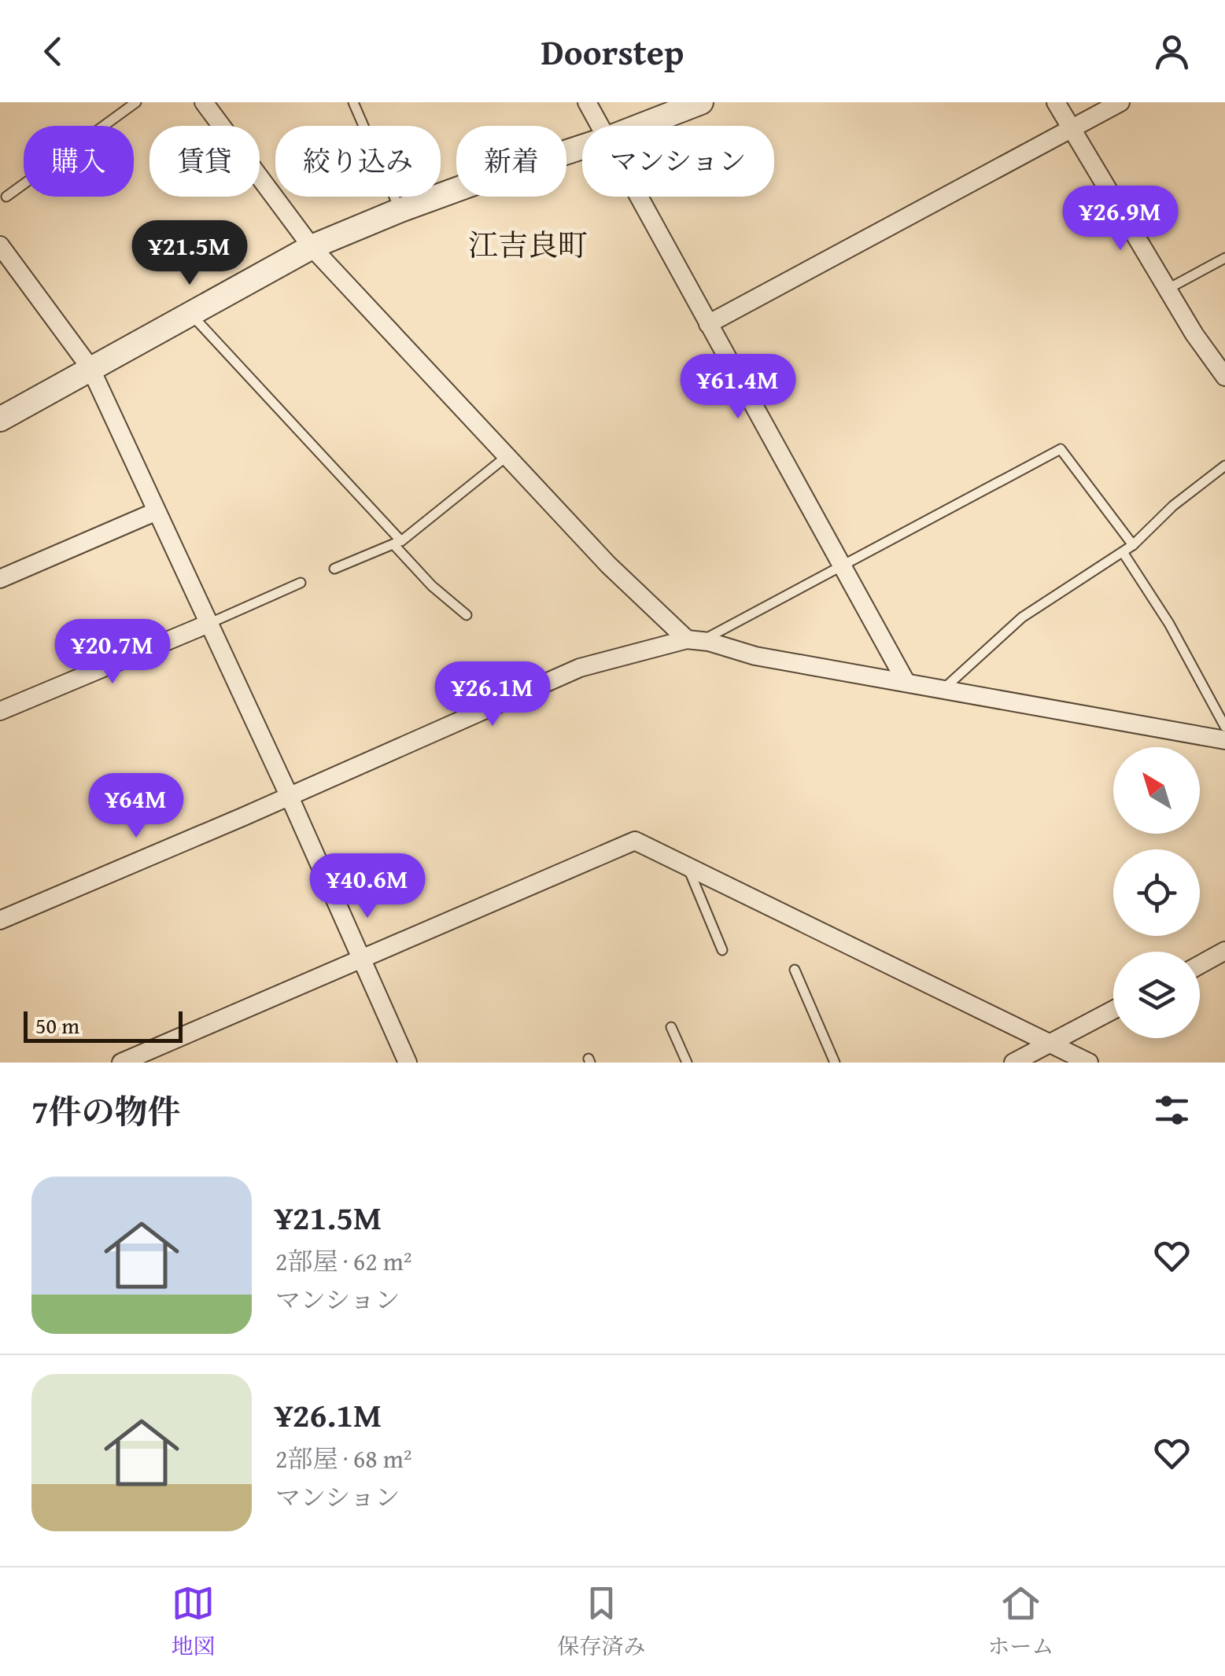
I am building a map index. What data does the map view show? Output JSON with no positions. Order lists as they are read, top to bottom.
{
  "districts": ["江吉良町"],
  "scale_bar": "50 m",
  "north": "top left",
  "page": {
    "header": "Doorstep",
    "chip": [
      "購入",
      "賃貸",
      "絞り込み",
      "新着",
      "マンション"
    ],
    "price": [
      "¥26.9M",
      "¥21.5M",
      "¥61.4M",
      "¥20.7M",
      "¥26.1M",
      "¥64M",
      "¥40.6M"
    ],
    "scale": "50 m",
    "heading": "7件の物件",
    "list": [
      {
        "name": "¥21.5M",
        "note": "2部屋 · 62 m² · マンション"
      },
      {
        "name": "¥26.1M",
        "note": "2部屋 · 68 m² · マンション"
      }
    ],
    "tabs": ["地図", "保存済み", "ホーム"]
  }
}
